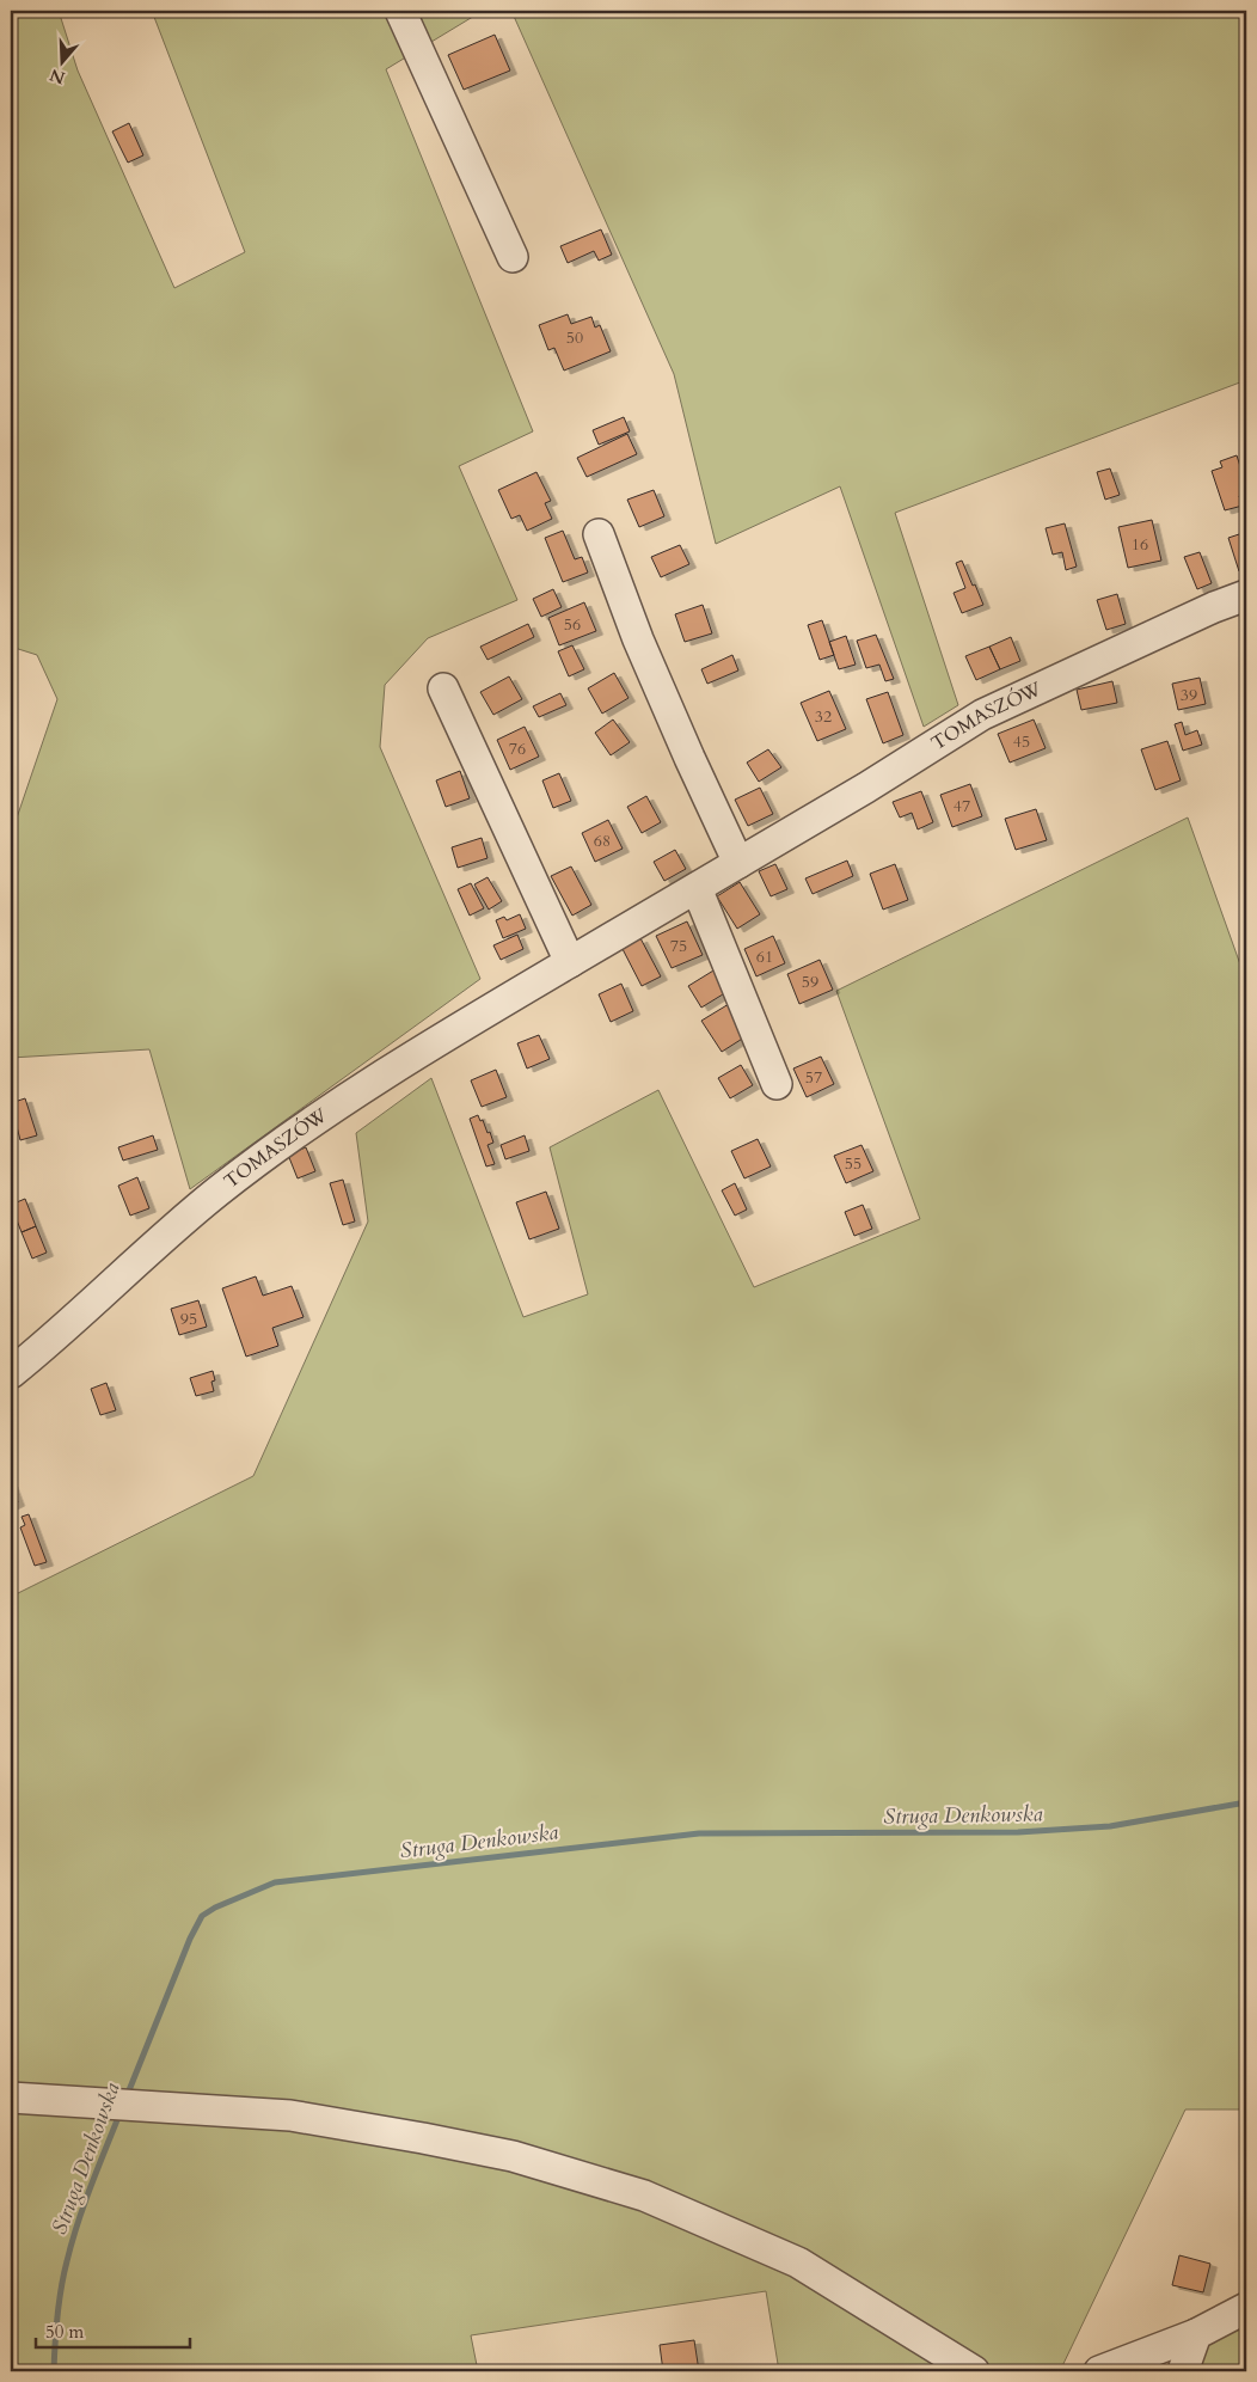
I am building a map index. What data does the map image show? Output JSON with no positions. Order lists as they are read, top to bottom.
{
  "streets": {
    "street": ["TOMASZÓW"]
  },
  "water": ["Struga Denkowska"],
  "house_numbers": [
    "50",
    "16",
    "56",
    "39",
    "32",
    "45",
    "76",
    "47",
    "68",
    "75",
    "61",
    "59",
    "57",
    "55",
    "95"
  ],
  "scale_bar": "50 m",
  "north": "bottom"
}
